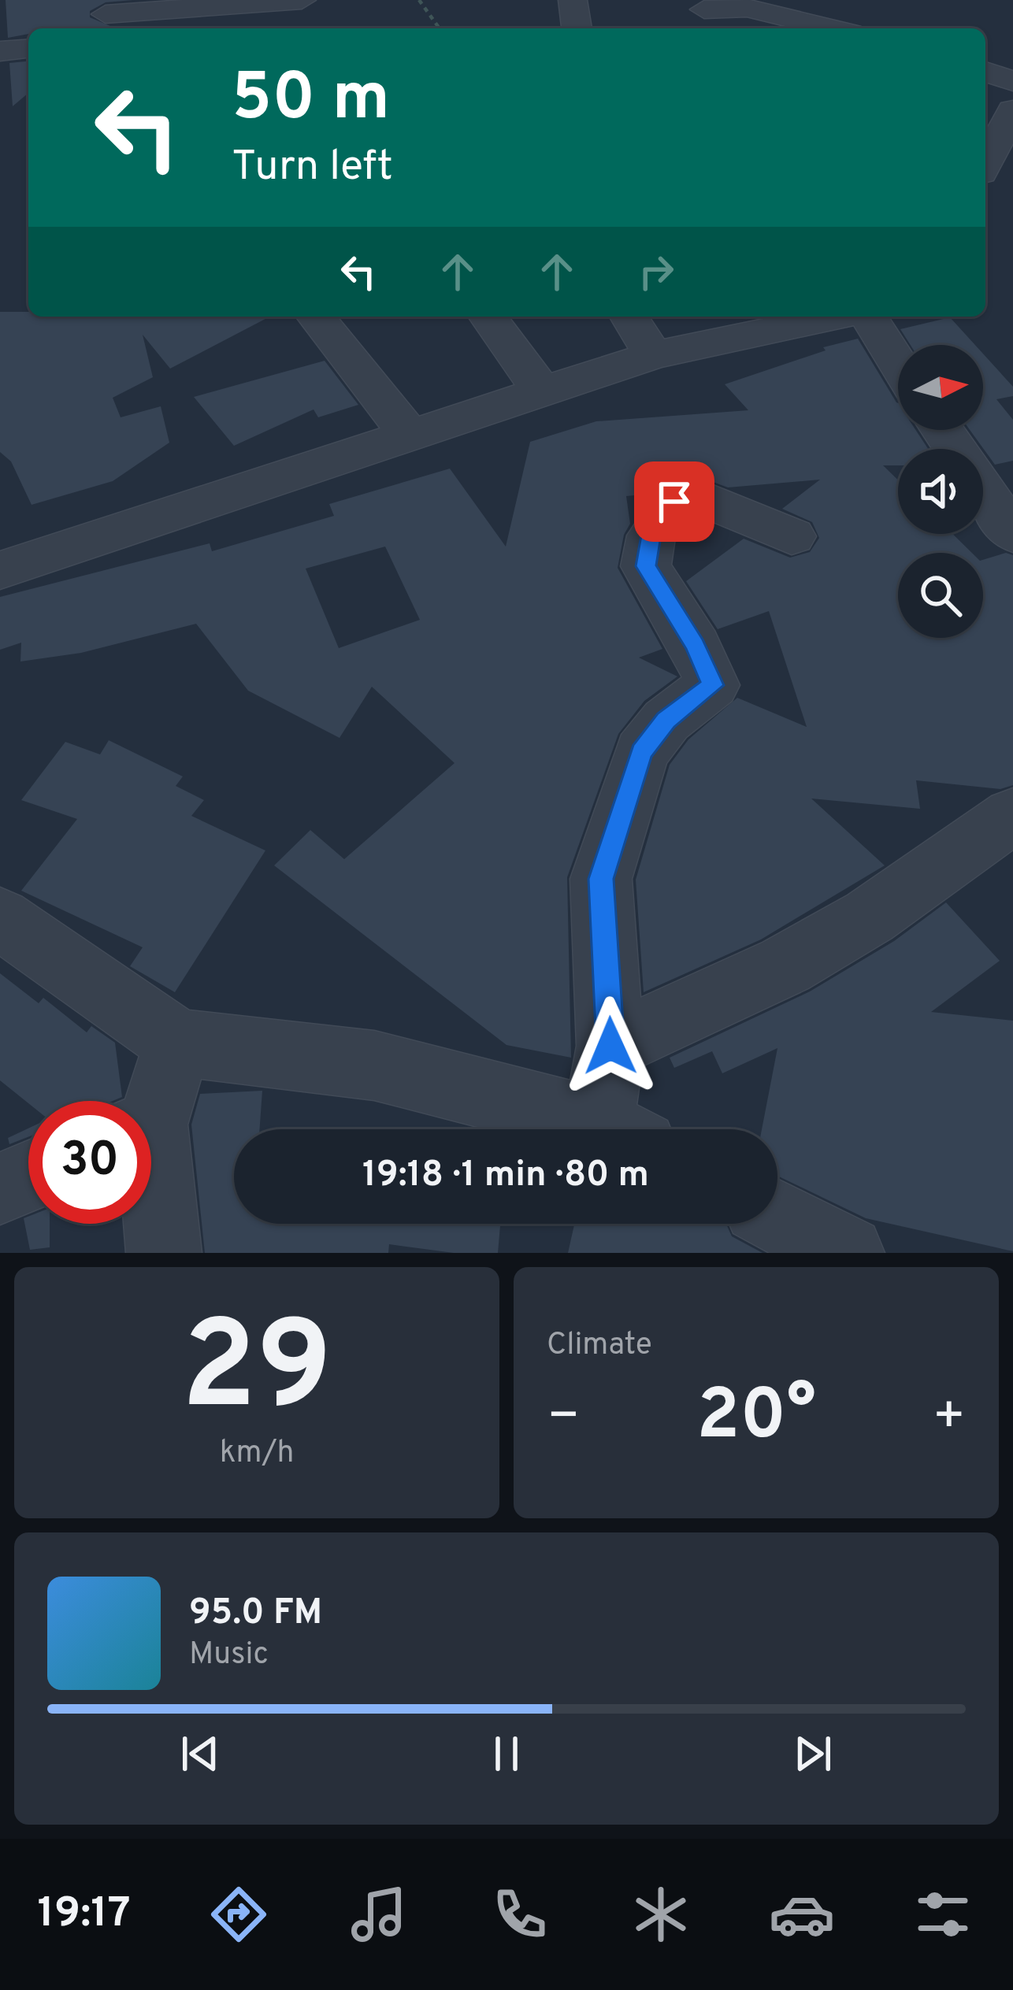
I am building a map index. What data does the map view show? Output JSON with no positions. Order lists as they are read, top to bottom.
{
  "north": "right",
  "page": {
    "turn": ["50 m", "Turn left"],
    "limit": "30",
    "trip": "19:18 · 1 min · 80 m",
    "tile": [
      ["29", "km/h"],
      "Climate"
    ],
    "heat": ["−", "20°", "+"],
    "song": ["95.0 FM", "Music"],
    "tabs": "19:17"
  }
}
